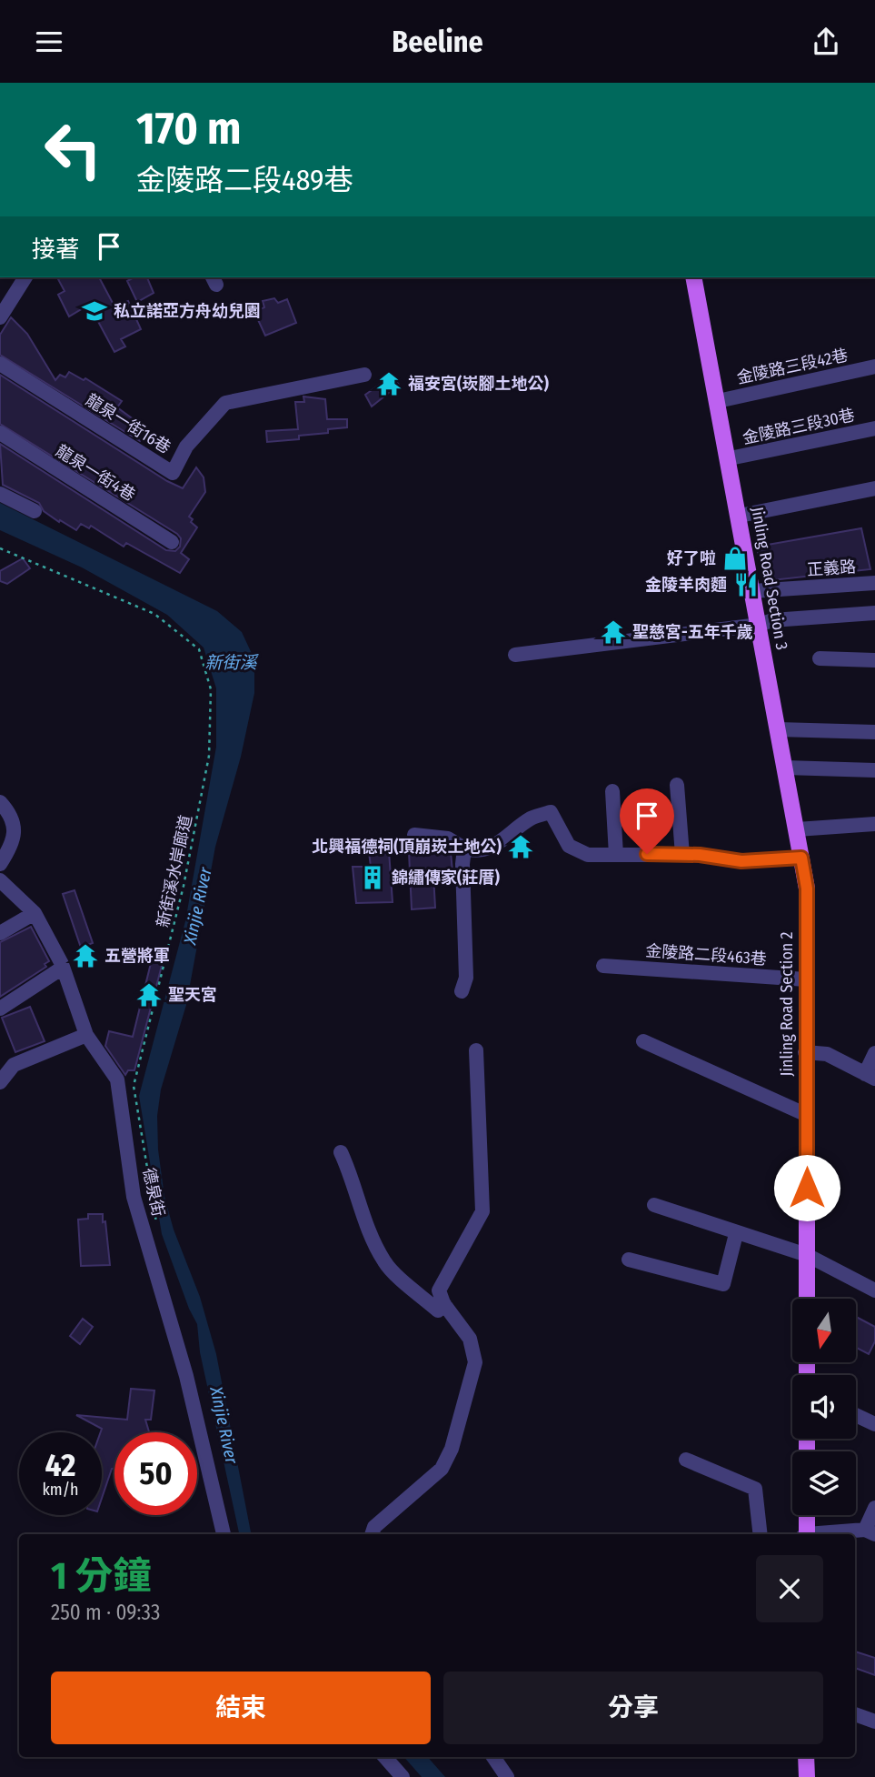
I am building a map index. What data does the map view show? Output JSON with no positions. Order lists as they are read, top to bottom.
{
  "streets": {
    "main road": ["Jinling Road Section 3", "Jinling Road Section 2"],
    "street": [
      "金陵路三段42巷",
      "龍泉一街16巷",
      "金陵路三段30巷",
      "龍泉一街4巷",
      "正義路",
      "金陵路二段463巷",
      "德泉街"
    ],
    "path": ["新街溪水岸廊道"]
  },
  "crossings": [
    ["金陵路三段42巷", "Jinling Road Section 3"],
    ["金陵路三段30巷", "Jinling Road Section 3"],
    ["正義路", "Jinling Road Section 3"],
    ["Jinling Road Section 3", "Jinling Road Section 2"],
    ["金陵路二段463巷", "Jinling Road Section 2"]
  ],
  "water": ["新街溪", "Xinjie River"],
  "places": {
    "school or university": ["私立諾亞方舟幼兒園"],
    "temple": [
      "福安宮(崁腳土地公)",
      "聖慈宮-五年千歲",
      "北興福德祠(頂崩崁土地公)",
      "五營將軍",
      "聖天宮"
    ],
    "shop": ["好了啦"],
    "restaurant": ["金陵羊肉麵"],
    "building": ["錦繡傳家(莊厝)"]
  },
  "north": "bottom",
  "page": {
    "header": "Beeline",
    "turn": ["170 m", "金陵路二段489巷"],
    "then": "接著",
    "speed": "42 km/h",
    "limit": "50",
    "heading": ["1 分鐘", "250 m · 09:33"],
    "buttons": ["結束", "分享"]
  }
}
